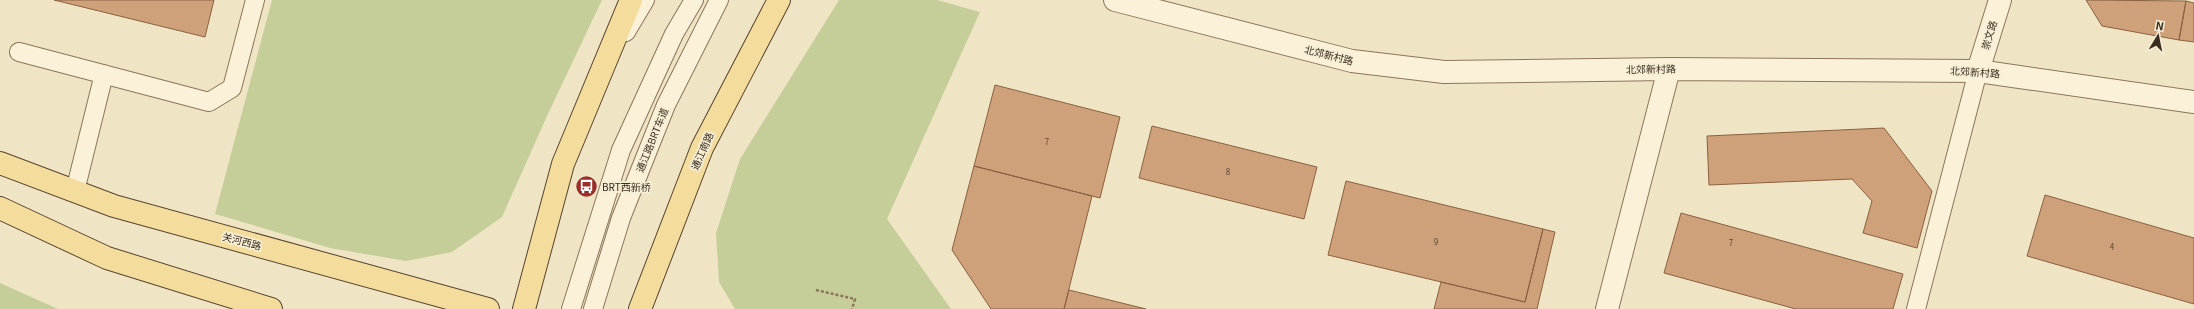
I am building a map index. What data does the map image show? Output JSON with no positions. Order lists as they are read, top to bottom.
{
  "streets": {
    "main road": ["通江南路", "关河西路"],
    "street": ["崇文路", "北郊新村路"],
    "lane": ["通江路BRT车道"]
  },
  "crossings": [
    ["崇文路", "北郊新村路"]
  ],
  "places": {
    "bus stop": ["BRT西新桥"]
  },
  "house_numbers": [
    "7",
    "8",
    "9",
    "7",
    "4"
  ],
  "north": "top"
}
